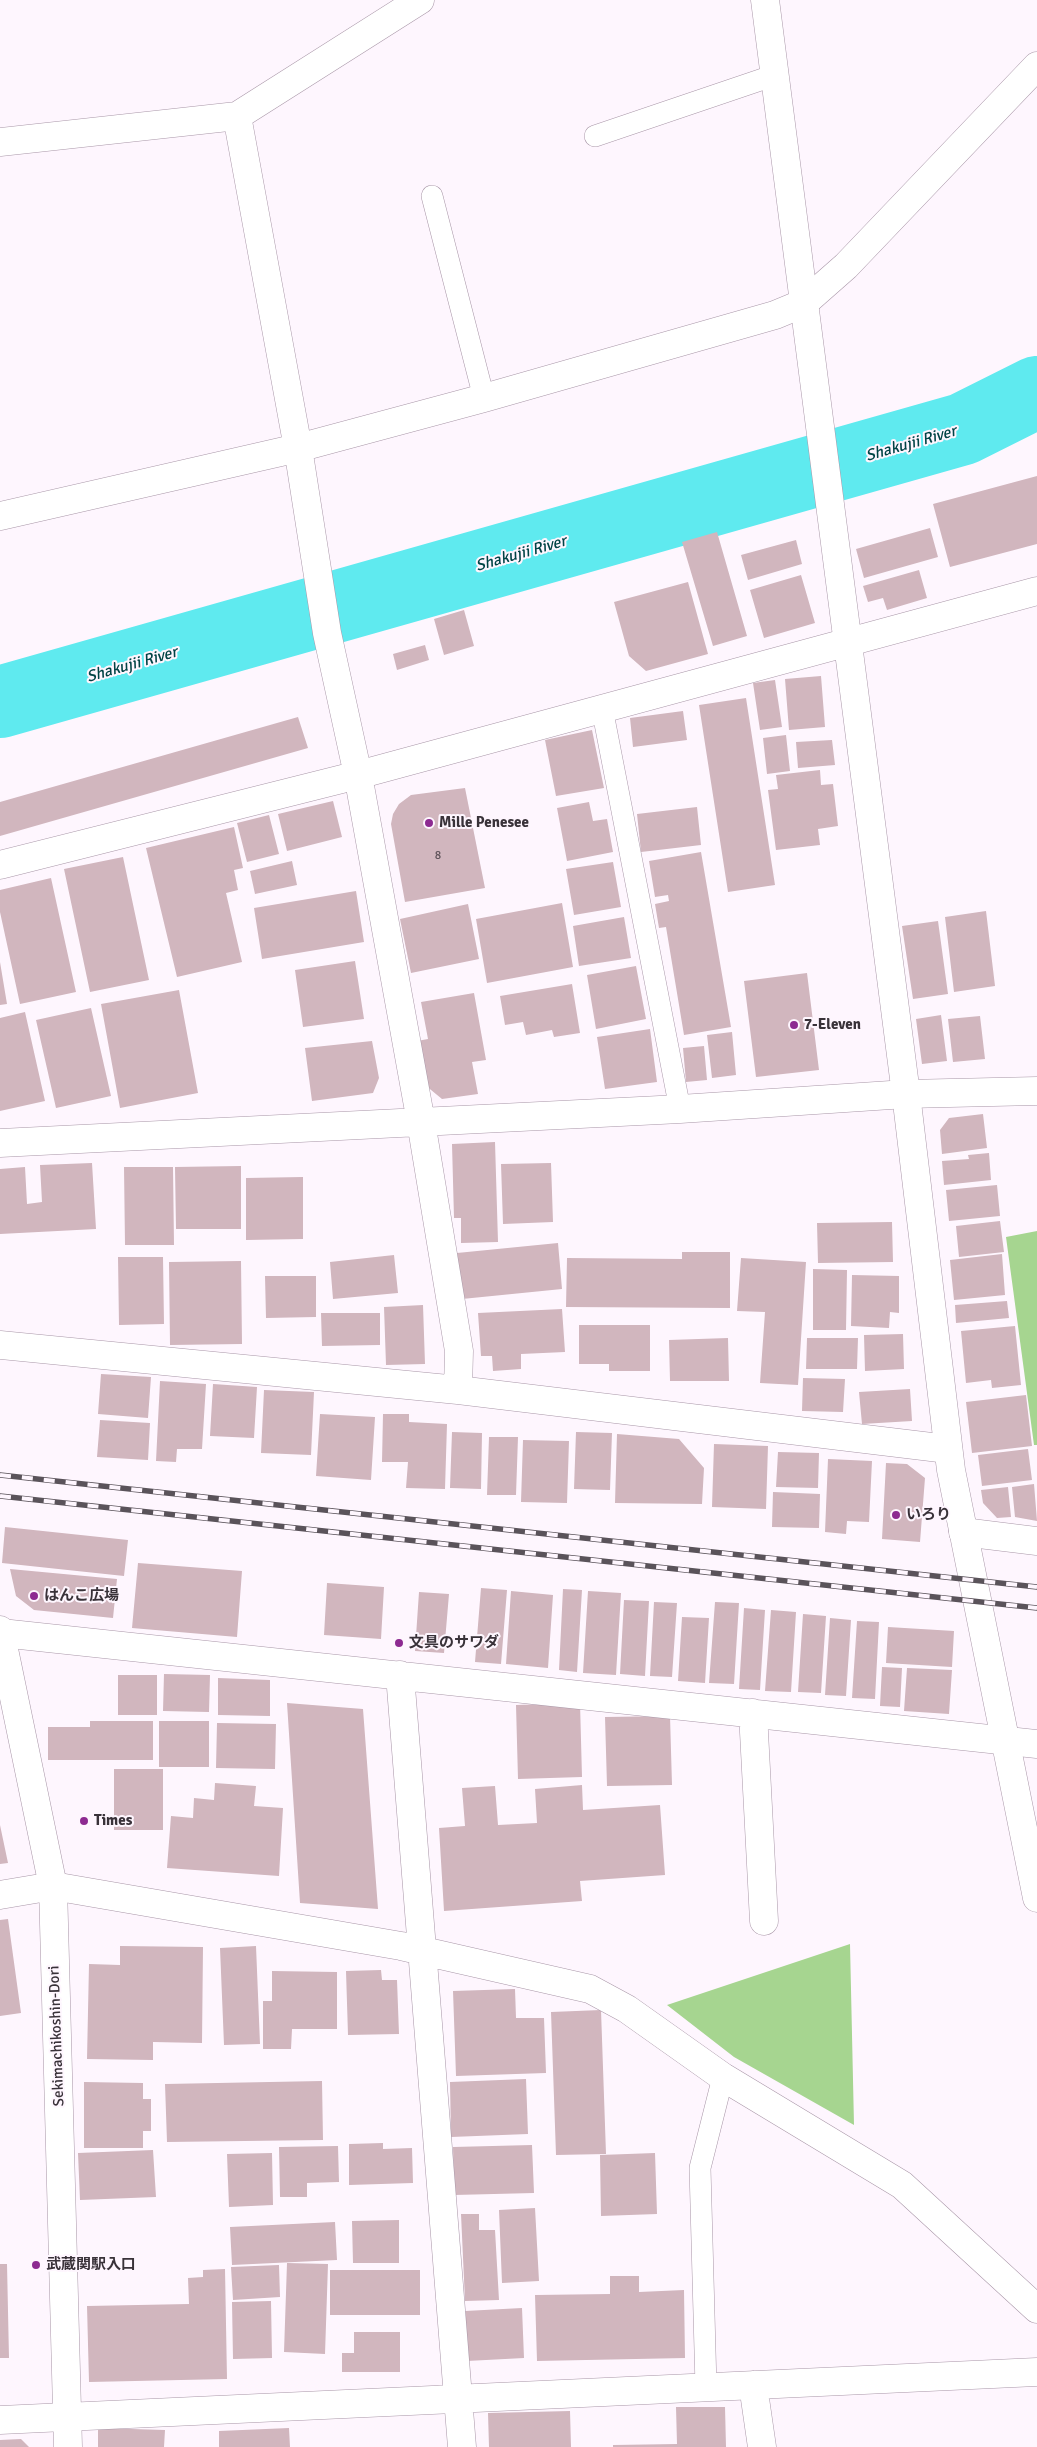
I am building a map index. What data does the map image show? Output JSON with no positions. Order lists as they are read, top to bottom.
{
  "streets": {
    "street": ["Sekimachikoshin-Dori"]
  },
  "water": ["Shakujii River"],
  "places": [
    "Mille Penesee",
    "7-Eleven",
    "いろり",
    "はんこ広場",
    "文具のサワダ",
    "Times",
    "武蔵関駅入口"
  ],
  "house_numbers": ["8"]
}
